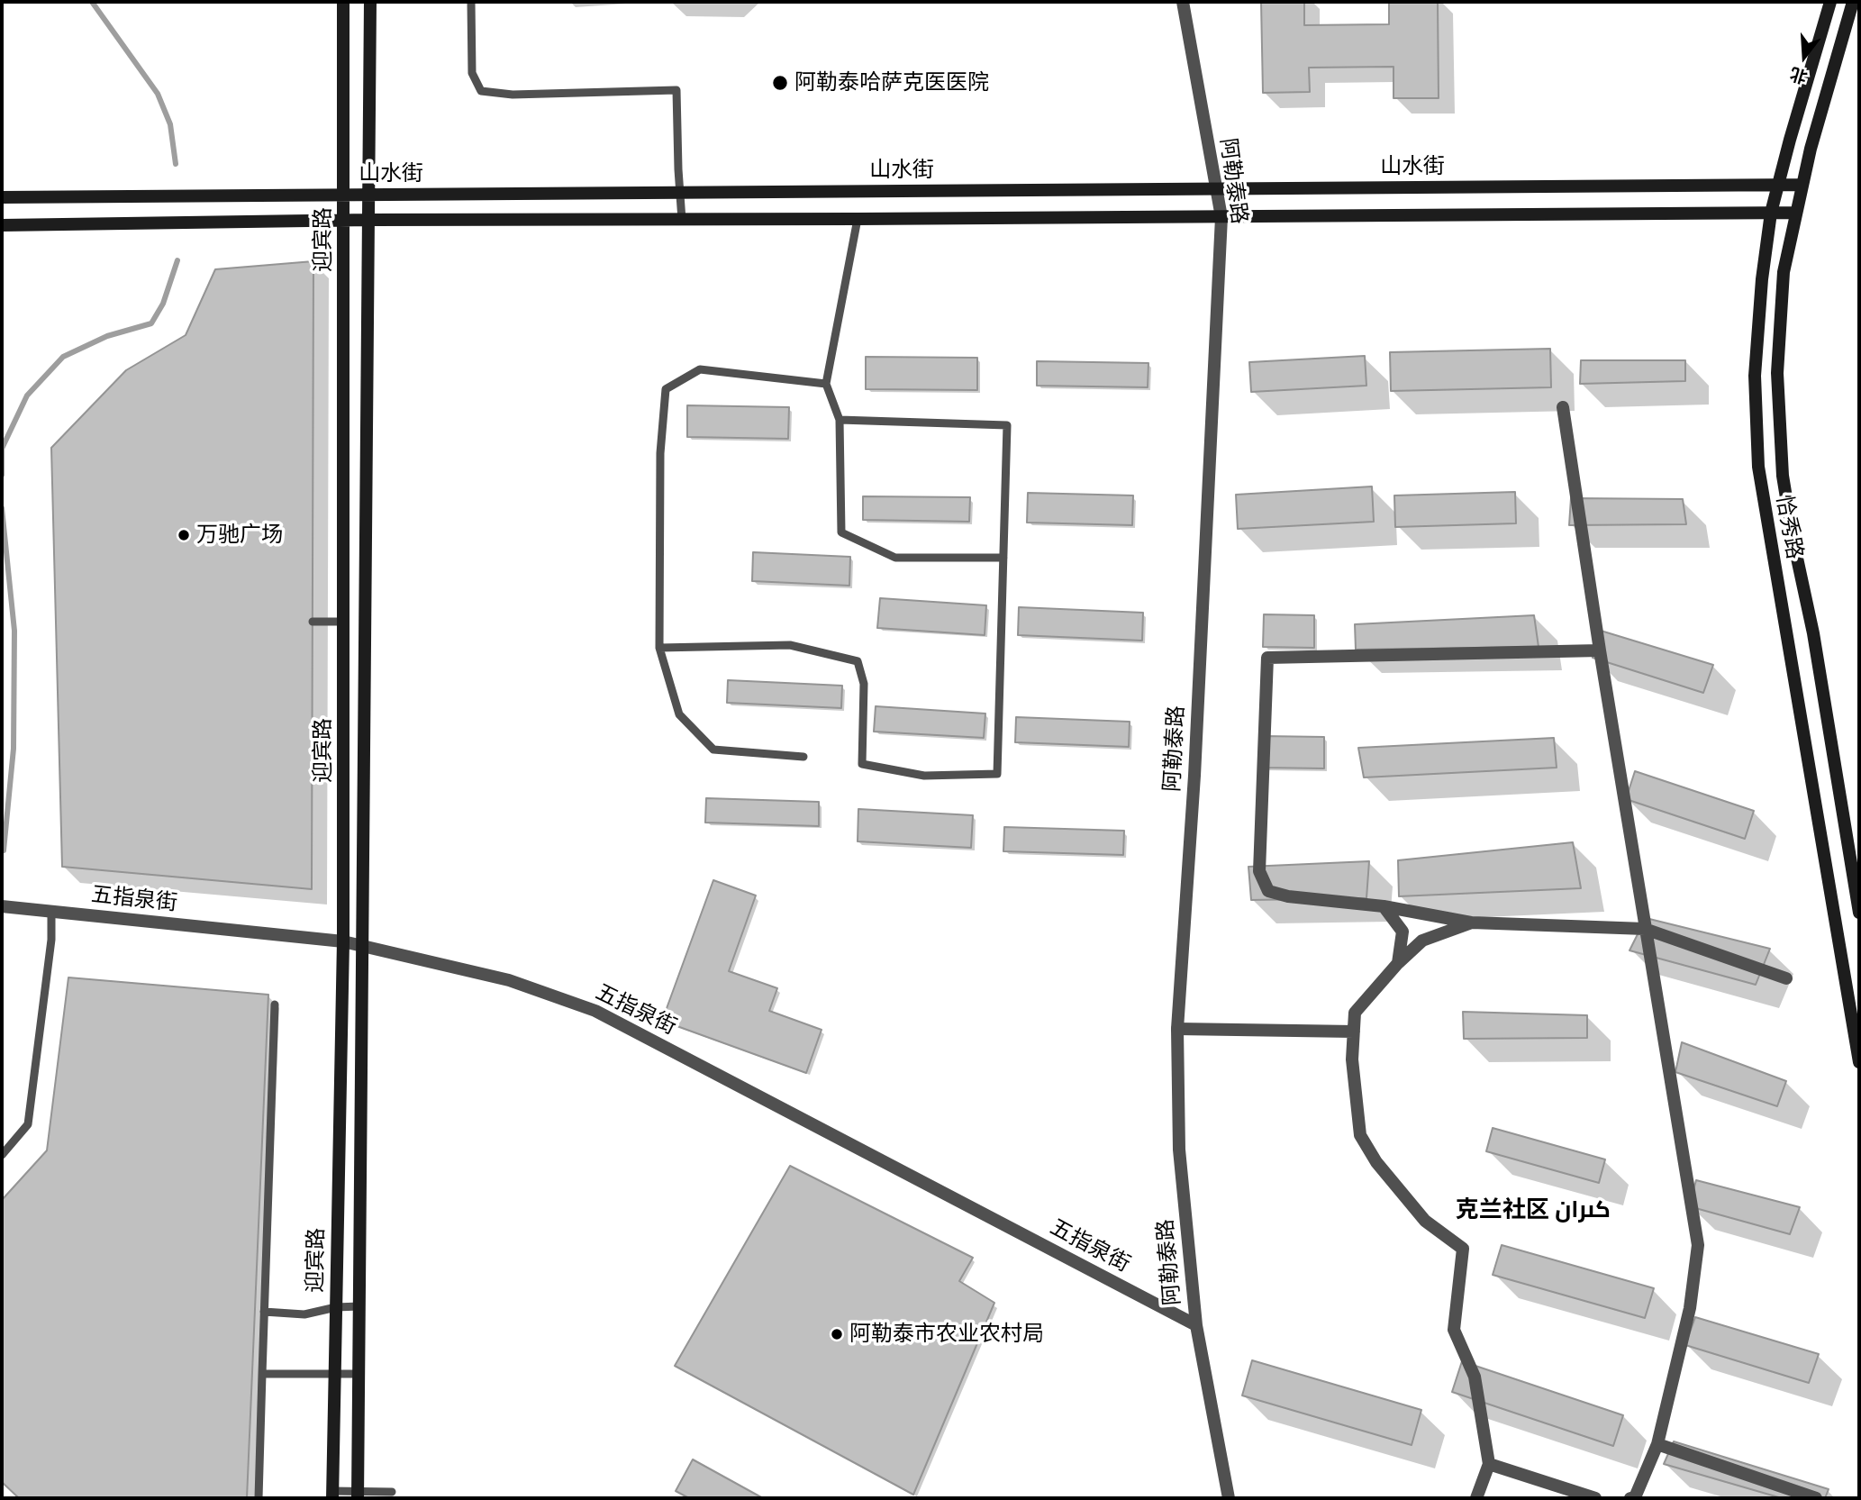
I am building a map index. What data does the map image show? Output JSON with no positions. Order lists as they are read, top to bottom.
{
  "streets": {
    "main road": ["山水街", "迎宾路", "恰秀路"],
    "street": ["阿勒泰路", "五指泉街"]
  },
  "crossings": [
    ["山水街", "阿勒泰路"],
    ["山水街", "迎宾路"],
    ["山水街", "恰秀路"],
    ["阿勒泰路", "五指泉街"],
    ["迎宾路", "五指泉街"]
  ],
  "districts": ["克兰社区 كىران"],
  "places": ["阿勒泰哈萨克医医院", "万驰广场", "阿勒泰市农业农村局"],
  "north": "bottom"
}
